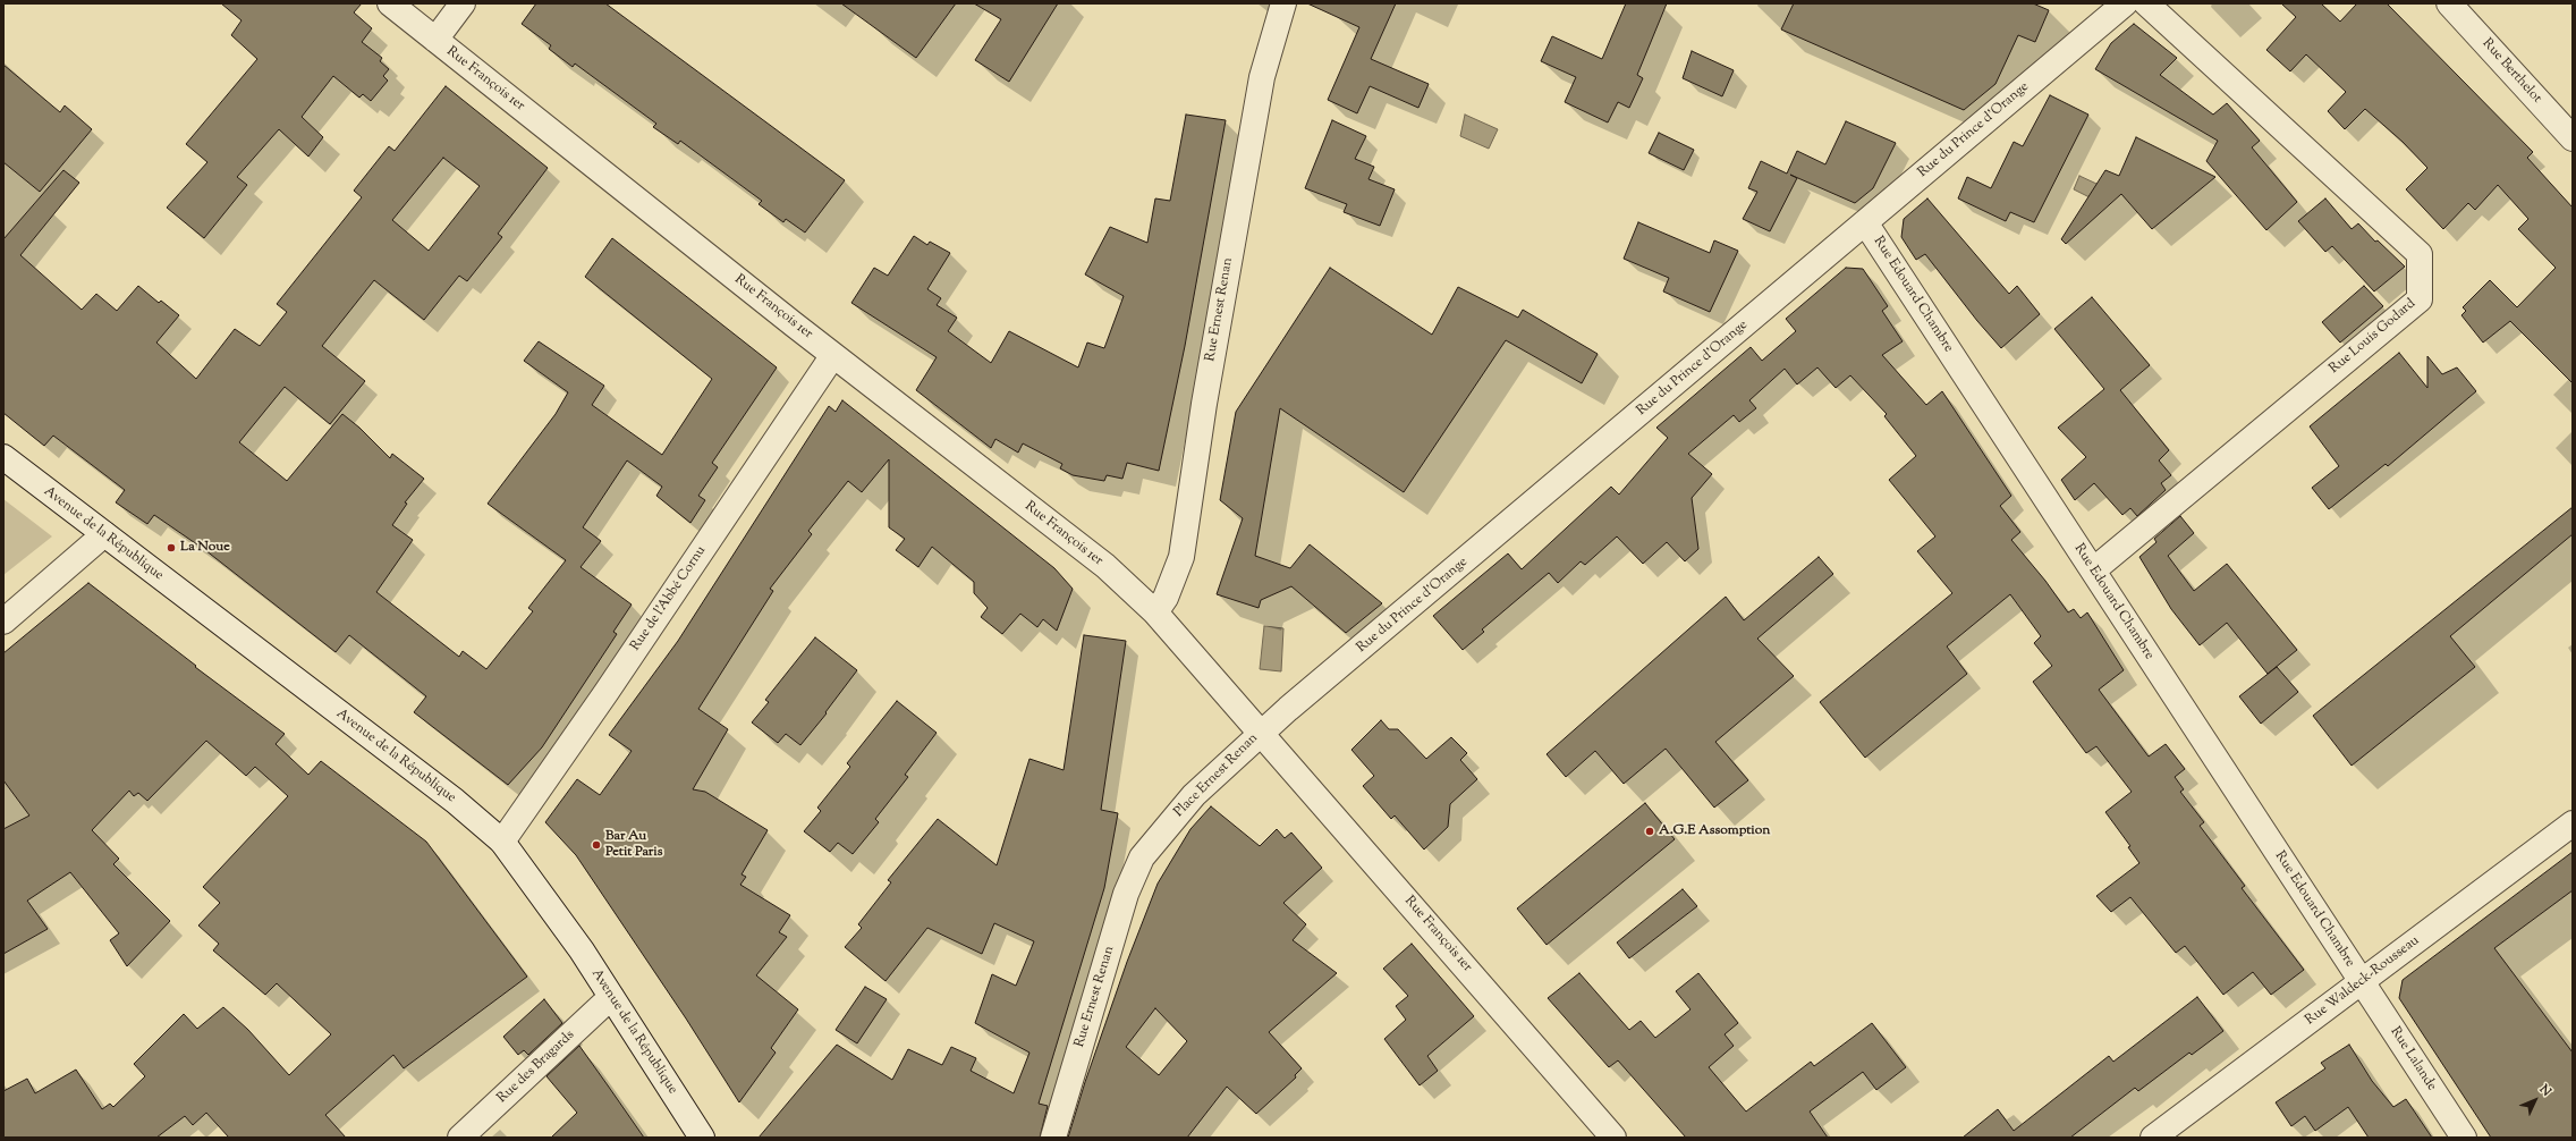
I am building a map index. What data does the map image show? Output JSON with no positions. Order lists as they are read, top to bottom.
{
  "streets": {
    "street": [
      "Rue Berthelot",
      "Rue François 1er",
      "Rue du Prince d'Orange",
      "Rue Edouard Chambre",
      "Rue Ernest Renan",
      "Rue Louis Godard",
      "Avenue de la République",
      "Rue de l'Abbé Cornu",
      "Place Ernest Renan",
      "Rue Waldeck-Rousseau",
      "Rue Lalande",
      "Rue des Bragards"
    ]
  },
  "crossings": [
    ["Rue François 1er", "Rue du Prince d'Orange"],
    ["Rue François 1er", "Rue Ernest Renan"],
    ["Rue François 1er", "Rue de l'Abbé Cornu"],
    ["Rue François 1er", "Place Ernest Renan"],
    ["Rue du Prince d'Orange", "Rue Edouard Chambre"],
    ["Rue du Prince d'Orange", "Place Ernest Renan"],
    ["Rue Edouard Chambre", "Rue Louis Godard"],
    ["Rue Edouard Chambre", "Rue Waldeck-Rousseau"],
    ["Rue Edouard Chambre", "Rue Lalande"],
    ["Rue Ernest Renan", "Place Ernest Renan"],
    ["Avenue de la République", "Rue de l'Abbé Cornu"],
    ["Avenue de la République", "Rue des Bragards"],
    ["Rue Waldeck-Rousseau", "Rue Lalande"]
  ],
  "places": ["La Noue", "A.G.E Assomption", "Bar Au Petit Paris"],
  "north": "top right"
}
